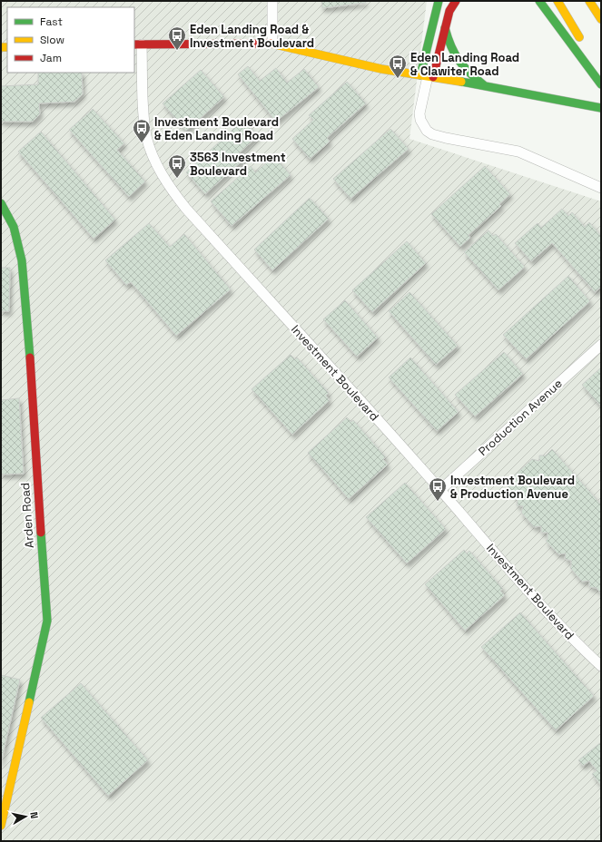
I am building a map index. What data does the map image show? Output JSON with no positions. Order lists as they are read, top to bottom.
{
  "streets": {
    "main road": ["Arden Road"],
    "street": ["Investment Boulevard", "Production Avenue"]
  },
  "crossings": [
    ["Investment Boulevard", "Production Avenue"]
  ],
  "places": {
    "bus stop": [
      "Eden Landing Road & Investment Boulevard",
      "Eden Landing Road & Clawiter Road",
      "Investment Boulevard & Eden Landing Road",
      "3563 Investment Boulevard",
      "Investment Boulevard & Production Avenue"
    ]
  },
  "legend": ["Fast", "Slow", "Jam"],
  "north": "right"
}
